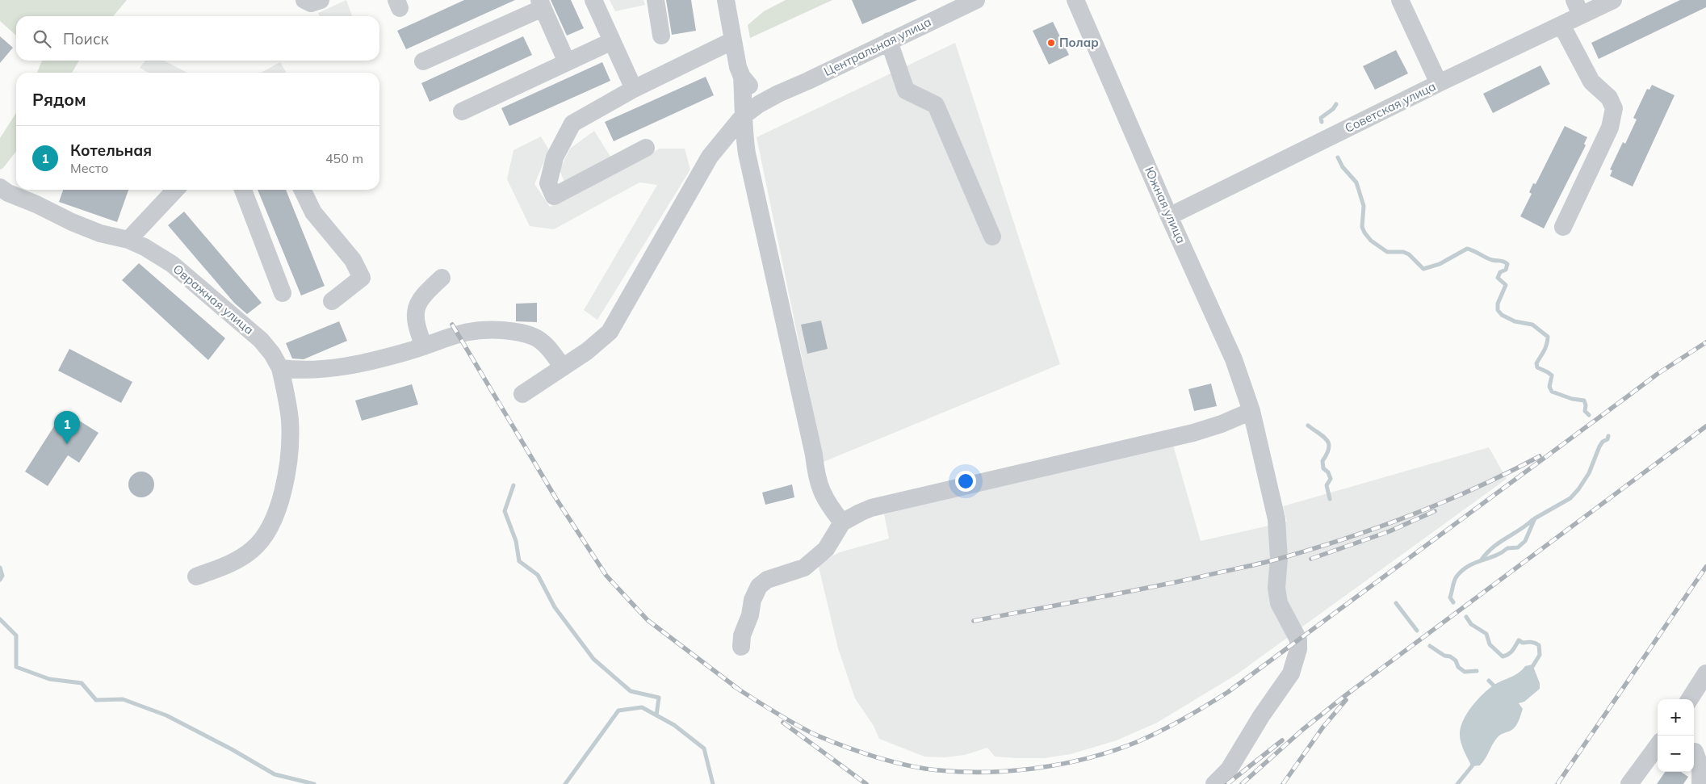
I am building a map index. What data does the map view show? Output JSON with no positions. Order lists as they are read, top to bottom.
{
  "streets": {
    "street": [
      "Центральная улица",
      "Советская улица",
      "Южная улица",
      "Овражная улица"
    ]
  },
  "crossings": [
    ["Советская улица", "Южная улица"]
  ],
  "places": ["Полар"],
  "page": {
    "search": "Поиск",
    "heading": "Рядом",
    "list": [
      {
        "mark": "1",
        "name": "Котельная",
        "note": "Место",
        "value": "450 m"
      }
    ],
    "pins": "1",
    "map_buttons": ["+", "−"]
  }
}
